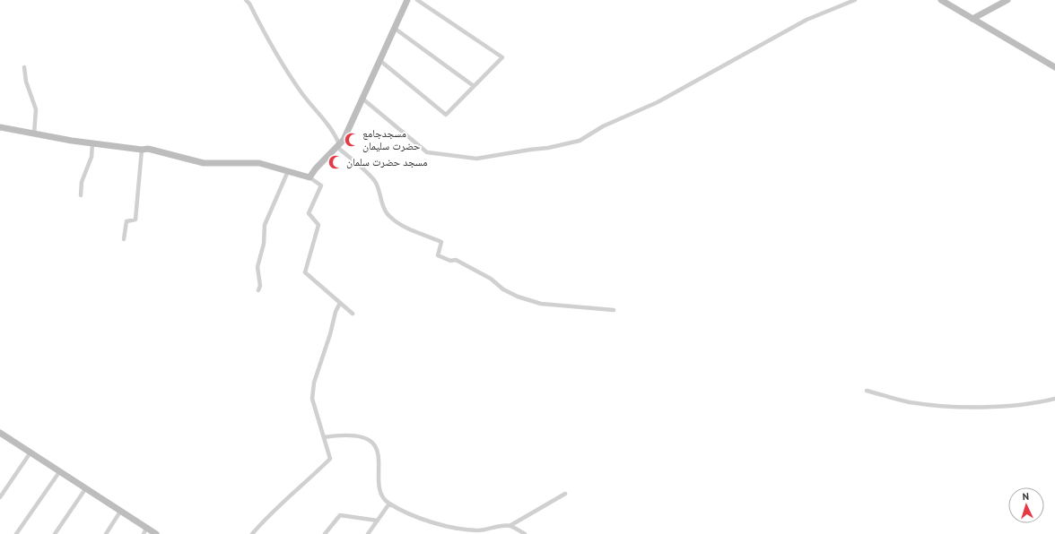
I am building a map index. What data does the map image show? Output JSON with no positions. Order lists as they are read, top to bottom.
{
  "places": {
    "mosque": ["مسجدجامع حضرت سلیمان", "مسجد حضرت سلمان"]
  },
  "north": "top"
}
